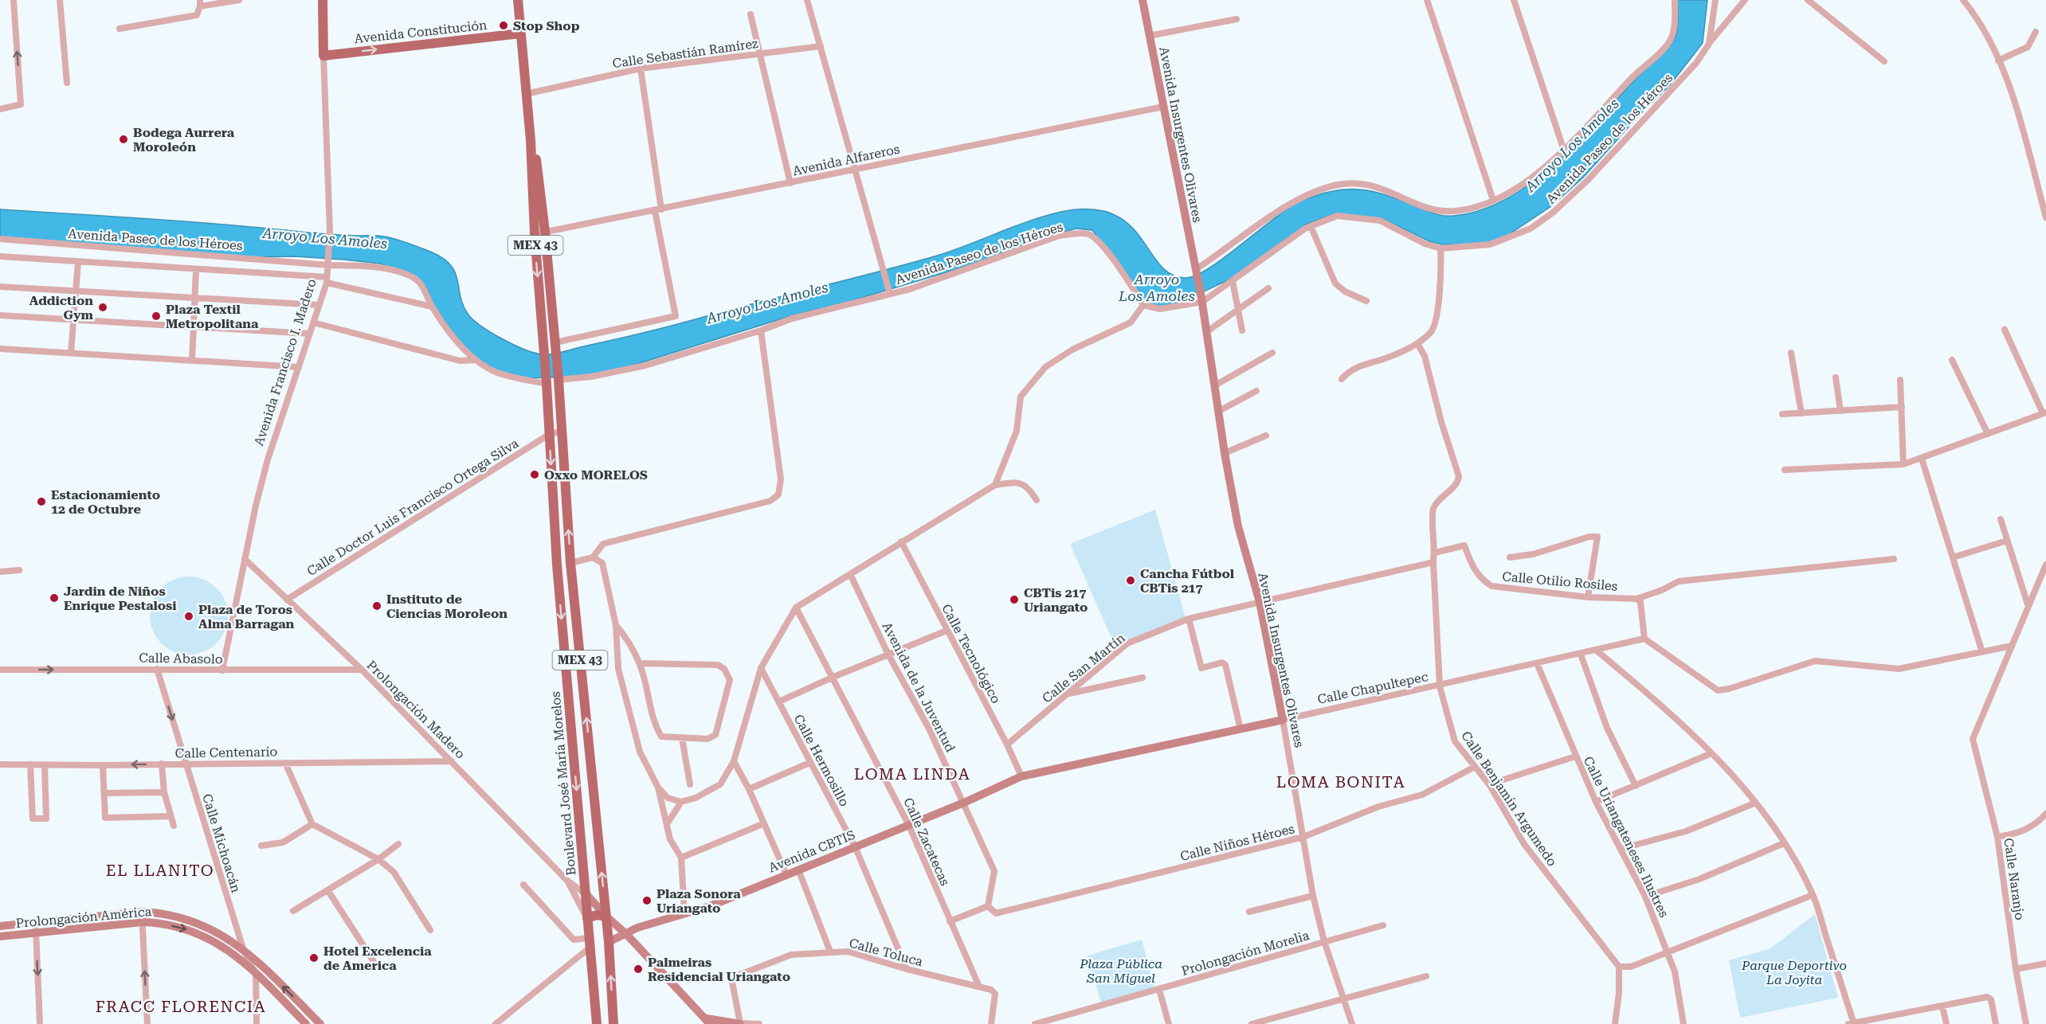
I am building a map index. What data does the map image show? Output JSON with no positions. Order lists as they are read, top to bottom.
{
  "streets": {
    "main road": [
      "Avenida Constitución",
      "MEX 43",
      "Avenida Francisco I. Madero",
      "Boulevard José María Morelos"
    ],
    "street": [
      "Calle Sebastián Ramírez",
      "Avenida Insurgentes Olivares",
      "Avenida Paseo de los Héroes",
      "Avenida Alfareros",
      "Calle Doctor Luis Francisco Ortega Silva",
      "Calle Otilio Rosiles",
      "Calle Tecnológico",
      "Calle Abasolo",
      "Calle San Martín",
      "Avenida de la Juventud",
      "Calle Chapultepec",
      "Prolongación Madero",
      "Calle Centenario",
      "Calle Hermosillo",
      "Calle Benjamín Argumedo",
      "Calle Uriangateneses Ilustres",
      "Calle Zacatecas",
      "Calle Niños Héroes",
      "Calle Michoacán",
      "Avenida CBTIS",
      "Calle Naranjo",
      "Prolongación América",
      "Calle Toluca",
      "Prolongación Morelia"
    ]
  },
  "crossings": [
    ["Avenida Constitución", "MEX 43"],
    ["Avenida Constitución", "Avenida Francisco I. Madero"],
    ["Calle Sebastián Ramírez", "MEX 43"],
    ["Avenida Insurgentes Olivares", "Avenida Paseo de los Héroes"],
    ["Avenida Insurgentes Olivares", "Avenida Alfareros"],
    ["Avenida Insurgentes Olivares", "Calle San Martín"],
    ["Avenida Insurgentes Olivares", "Calle Chapultepec"],
    ["Avenida Insurgentes Olivares", "Calle Niños Héroes"],
    ["Avenida Insurgentes Olivares", "Prolongación Morelia"],
    ["Avenida Paseo de los Héroes", "MEX 43"],
    ["Avenida Paseo de los Héroes", "Avenida Francisco I. Madero"],
    ["Avenida Paseo de los Héroes", "Boulevard José María Morelos"],
    ["Avenida Alfareros", "MEX 43"],
    ["Avenida Alfareros", "Boulevard José María Morelos"],
    ["MEX 43", "Boulevard José María Morelos"],
    ["MEX 43", "Avenida CBTIS"],
    ["Avenida Francisco I. Madero", "Calle Abasolo"],
    ["Avenida Francisco I. Madero", "Prolongación Madero"],
    ["Calle Doctor Luis Francisco Ortega Silva", "Prolongación Madero"],
    ["Calle Doctor Luis Francisco Ortega Silva", "Boulevard José María Morelos"],
    ["Calle Otilio Rosiles", "Calle Benjamín Argumedo"],
    ["Calle Tecnológico", "Calle San Martín"],
    ["Calle Tecnológico", "Calle Chapultepec"],
    ["Calle Tecnológico", "Avenida CBTIS"],
    ["Calle Abasolo", "Prolongación Madero"],
    ["Calle Abasolo", "Calle Michoacán"],
    ["Calle San Martín", "Calle Benjamín Argumedo"],
    ["Avenida de la Juventud", "Calle Niños Héroes"],
    ["Avenida de la Juventud", "Avenida CBTIS"],
    ["Calle Chapultepec", "Calle Benjamín Argumedo"],
    ["Calle Chapultepec", "Calle Uriangateneses Ilustres"],
    ["Calle Chapultepec", "Avenida CBTIS"],
    ["Prolongación Madero", "Calle Centenario"],
    ["Prolongación Madero", "Boulevard José María Morelos"],
    ["Calle Centenario", "Calle Michoacán"],
    ["Calle Hermosillo", "Avenida CBTIS"],
    ["Calle Hermosillo", "Calle Toluca"],
    ["Calle Benjamín Argumedo", "Calle Niños Héroes"],
    ["Calle Zacatecas", "Avenida CBTIS"],
    ["Calle Zacatecas", "Calle Toluca"],
    ["Calle Michoacán", "Prolongación América"]
  ],
  "one_way": ["Avenida Constitución", "Calle Abasolo"],
  "districts": [
    "LOMA LINDA",
    "LOMA BONITA",
    "EL LLANITO",
    "FRACC FLORENCIA"
  ],
  "water": ["Arroyo Los Amoles"],
  "parks": ["Plaza Pública San Miguel", "Parque Deportivo La Joyita"],
  "places": [
    "Stop Shop",
    "Bodega Aurrera Moroleón",
    "Addiction Gym",
    "Plaza Textil Metropolitana",
    "Oxxo MORELOS",
    "Estacionamiento 12 de Octubre",
    "Cancha Fútbol CBTis 217",
    "Jardin de Niños Enrique Pestalosi",
    "CBTis 217 Uriangato",
    "Instituto de Ciencias Moroleon",
    "Plaza de Toros Alma Barragan",
    "Plaza Sonora Uriangato",
    "Hotel Excelencia de America",
    "Palmeiras Residencial Uriangato"
  ]
}
